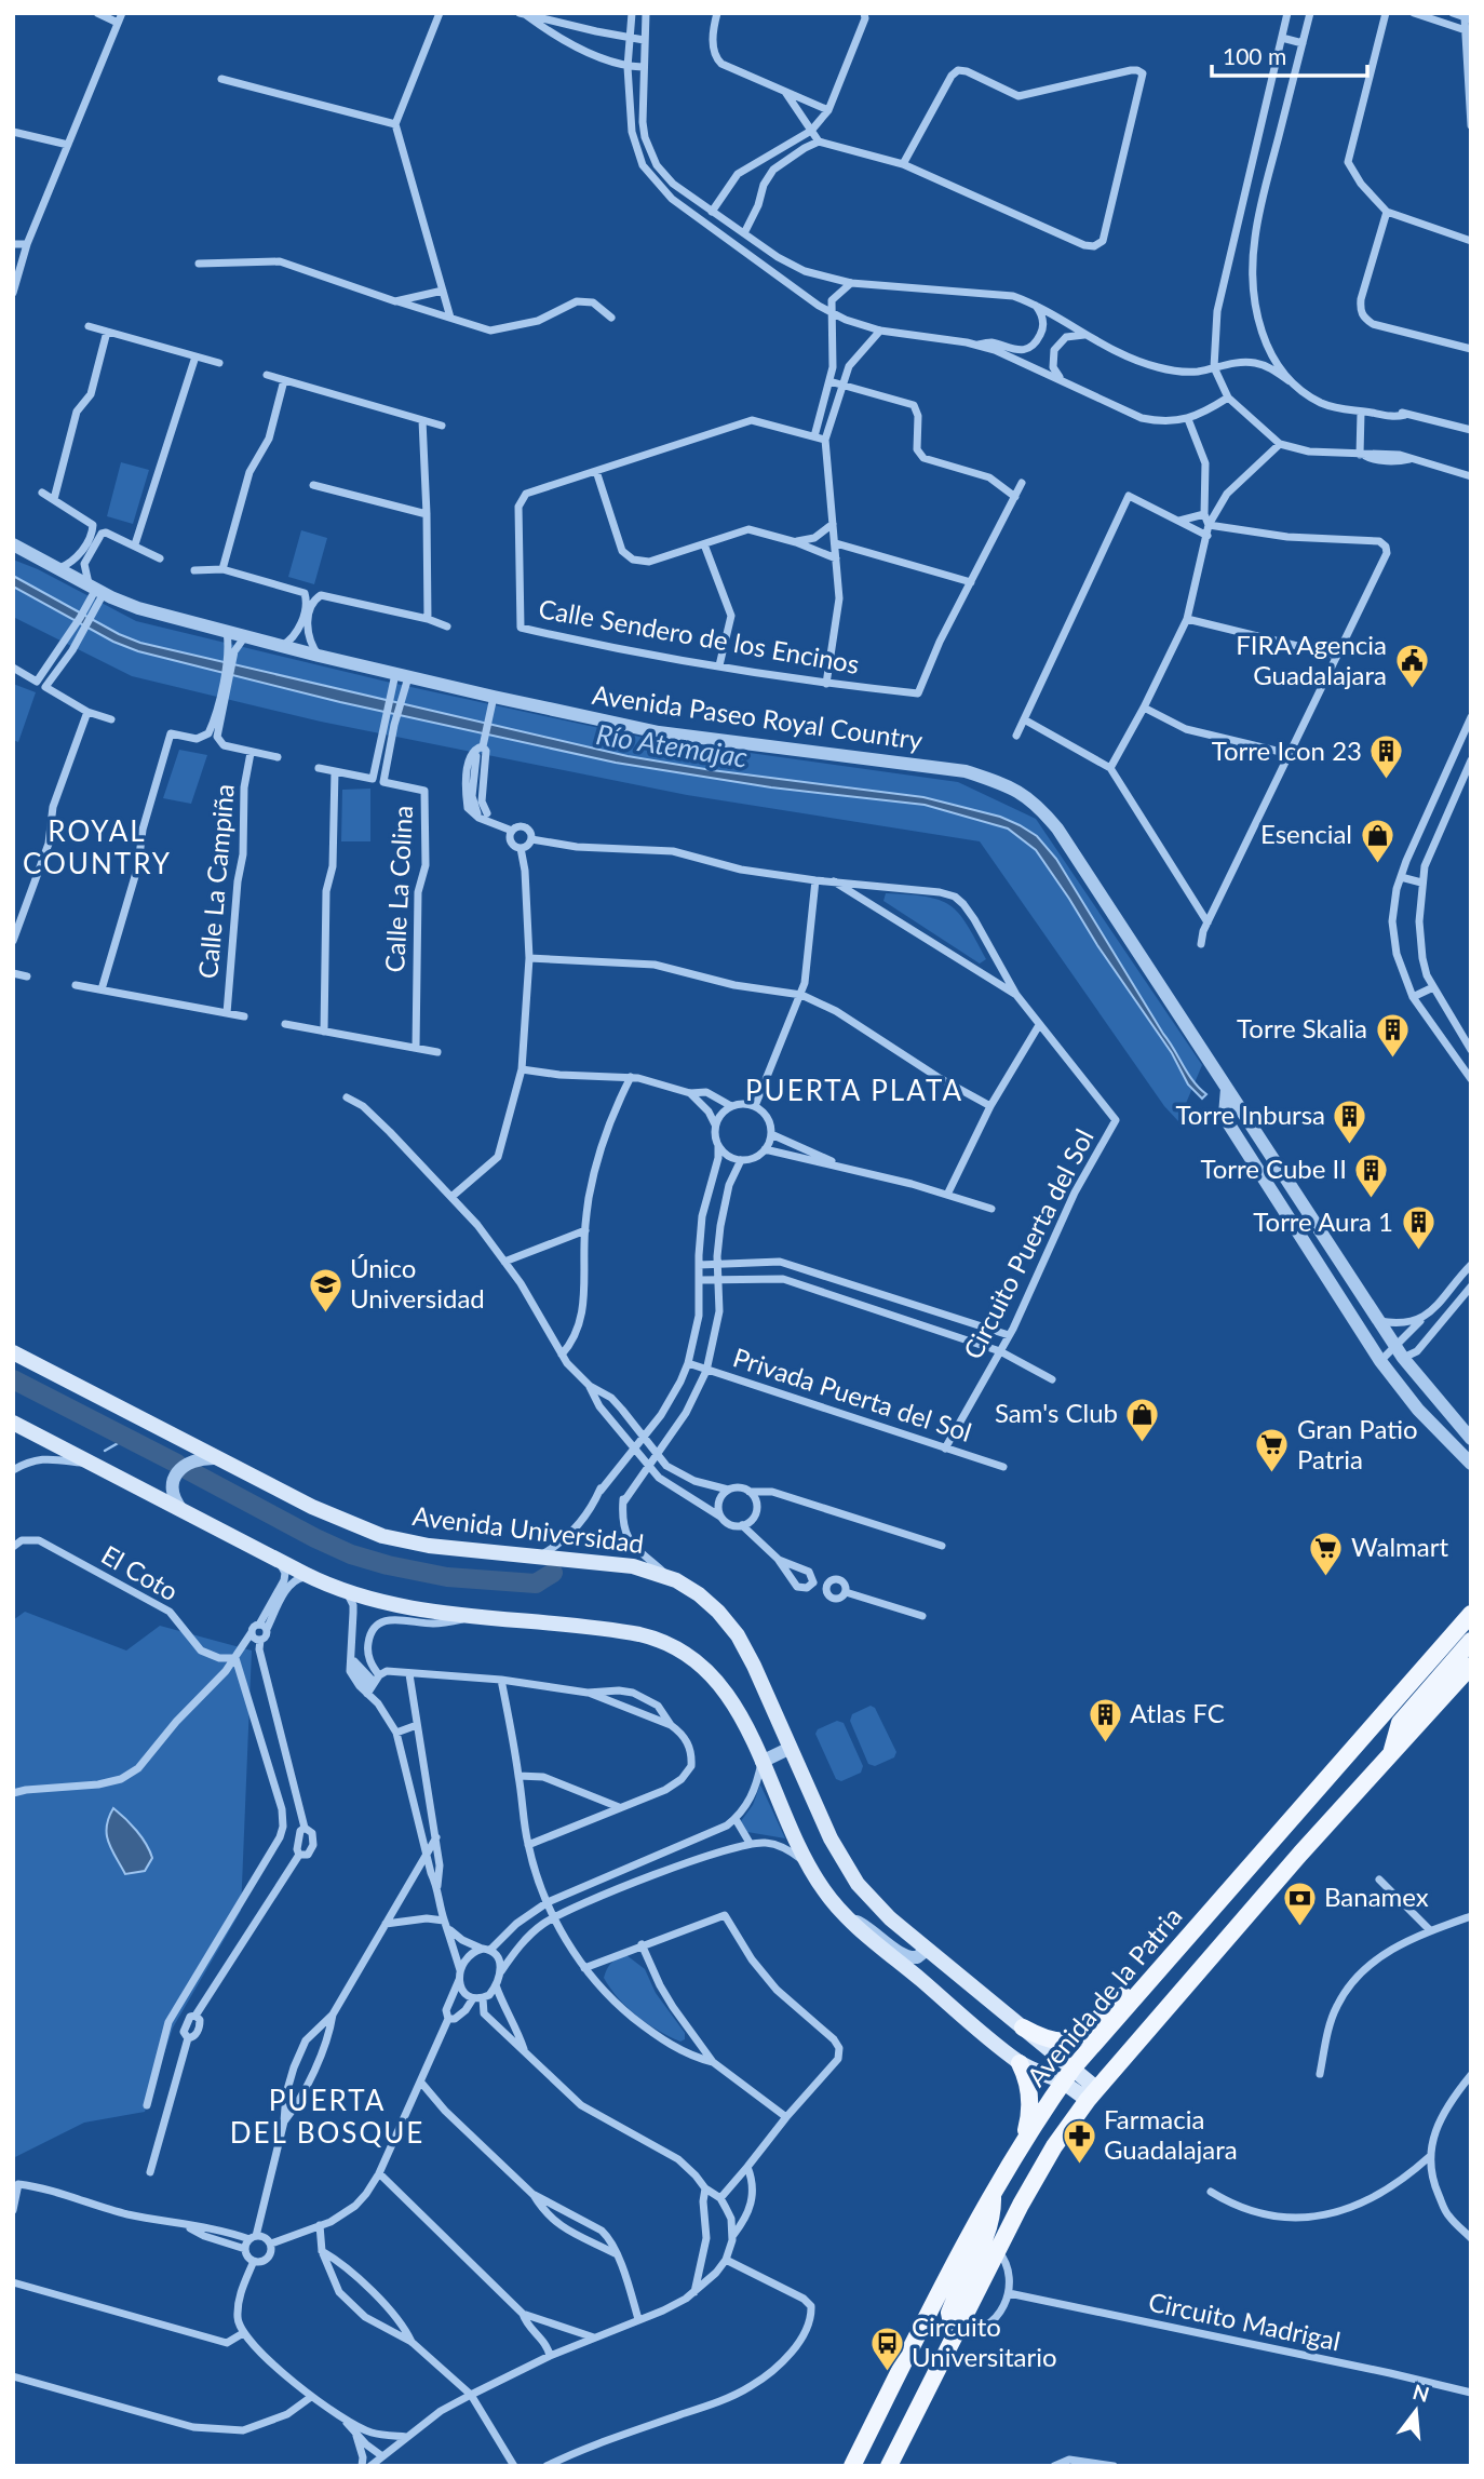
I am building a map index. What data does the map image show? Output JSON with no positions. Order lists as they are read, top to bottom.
{
  "streets": {
    "main road": ["Avenida Universidad", "Avenida de la Patria"],
    "street": [
      "Calle Sendero de los Encinos",
      "Avenida Paseo Royal Country",
      "Calle La Campiña",
      "Calle La Colina",
      "Circuito Puerta del Sol",
      "Privada Puerta del Sol",
      "El Coto",
      "Circuito Madrigal"
    ]
  },
  "crossings": [
    ["Avenida Paseo Royal Country", "Calle La Campiña"],
    ["Avenida Paseo Royal Country", "Calle La Colina"],
    ["Circuito Puerta del Sol", "Privada Puerta del Sol"],
    ["Avenida Universidad", "Avenida de la Patria"]
  ],
  "districts": ["ROYAL COUNTRY", "PUERTA PLATA", "PUERTA DEL BOSQUE"],
  "water": ["Río Atemajac"],
  "places": {
    "public building": ["FIRA Agencia Guadalajara"],
    "building": [
      "Torre Icon 23",
      "Torre Skalia",
      "Torre Inbursa",
      "Torre Cube II",
      "Torre Aura 1",
      "Atlas FC"
    ],
    "shop": ["Esencial", "Sam's Club"],
    "school or university": ["Único Universidad"],
    "supermarket": ["Gran Patio Patria", "Walmart"],
    "bank": ["Banamex"],
    "pharmacy": ["Farmacia Guadalajara"],
    "bus stop": ["Circuito Universitario"]
  },
  "scale_bar": "100 m",
  "north": "top"
}
